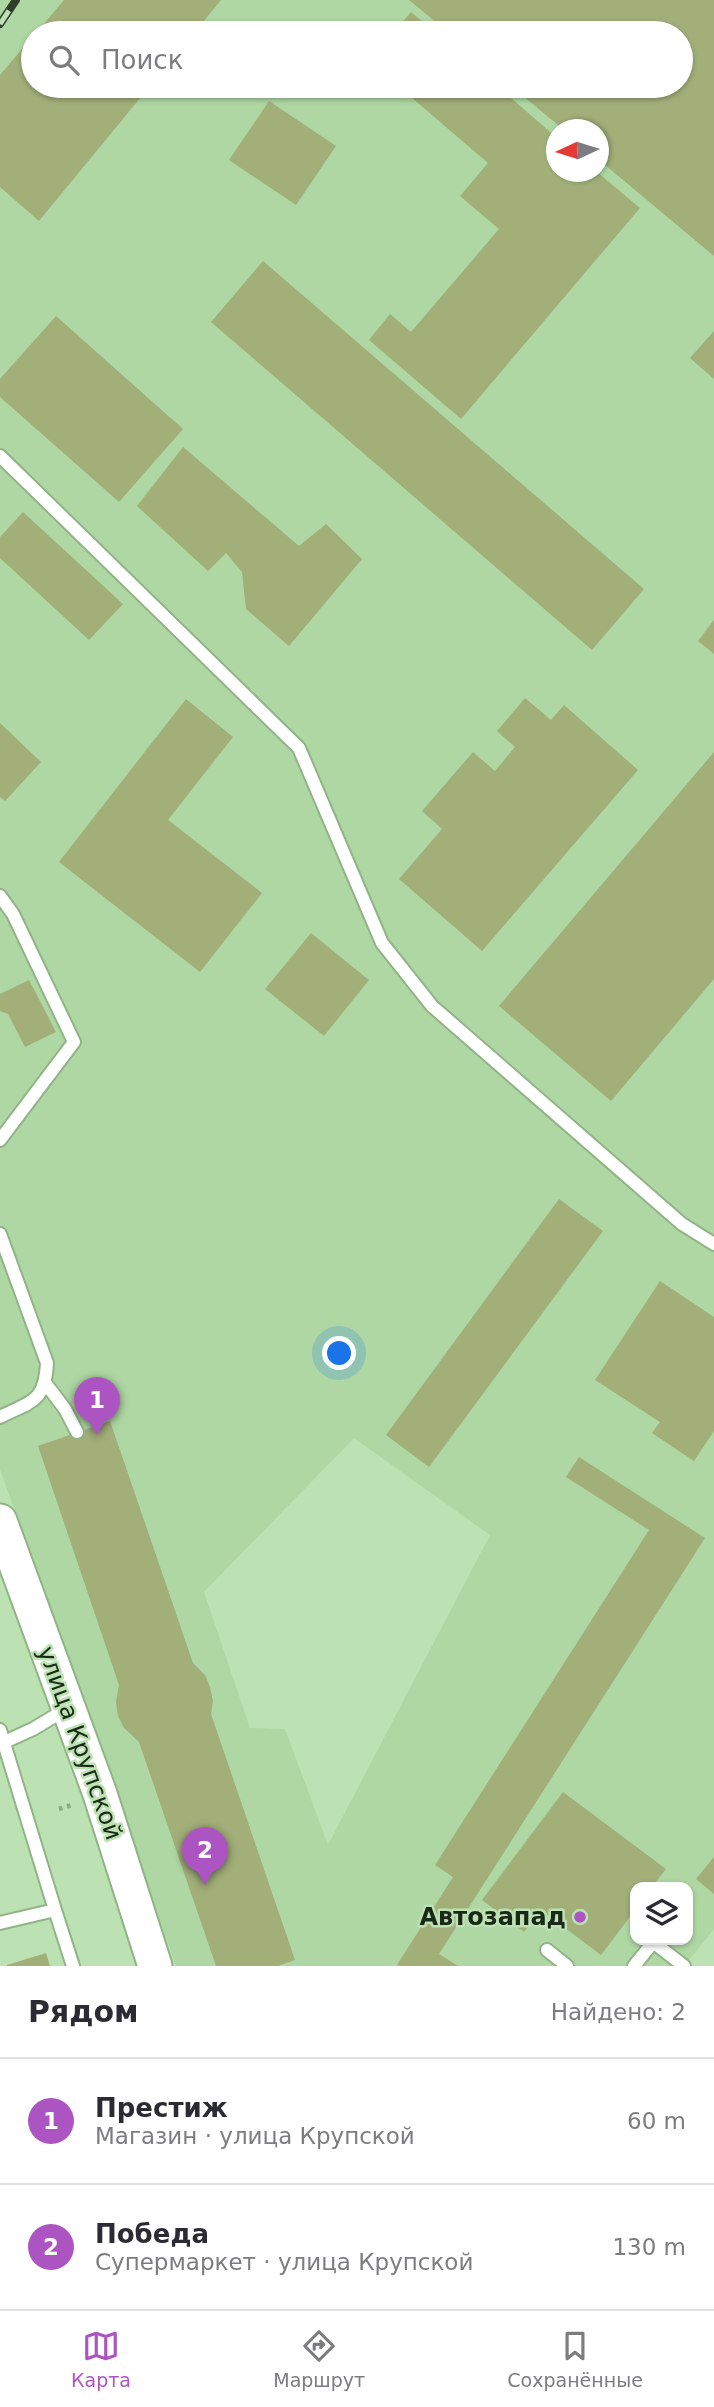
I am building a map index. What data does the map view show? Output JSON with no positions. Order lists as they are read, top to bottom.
{
  "streets": {
    "street": ["улица Крупской"]
  },
  "places": ["Автозапад"],
  "north": "left",
  "page": {
    "search": "Поиск",
    "pins": ["1", "2"],
    "heading": ["Рядом", "Найдено: 2"],
    "list": [
      {
        "mark": "1",
        "name": "Престиж",
        "note": "Магазин · улица Крупской",
        "value": "60 m"
      },
      {
        "mark": "2",
        "name": "Победа",
        "note": "Супермаркет · улица Крупской",
        "value": "130 m"
      }
    ],
    "nav": ["Карта", "Маршрут", "Сохранённые"]
  }
}
